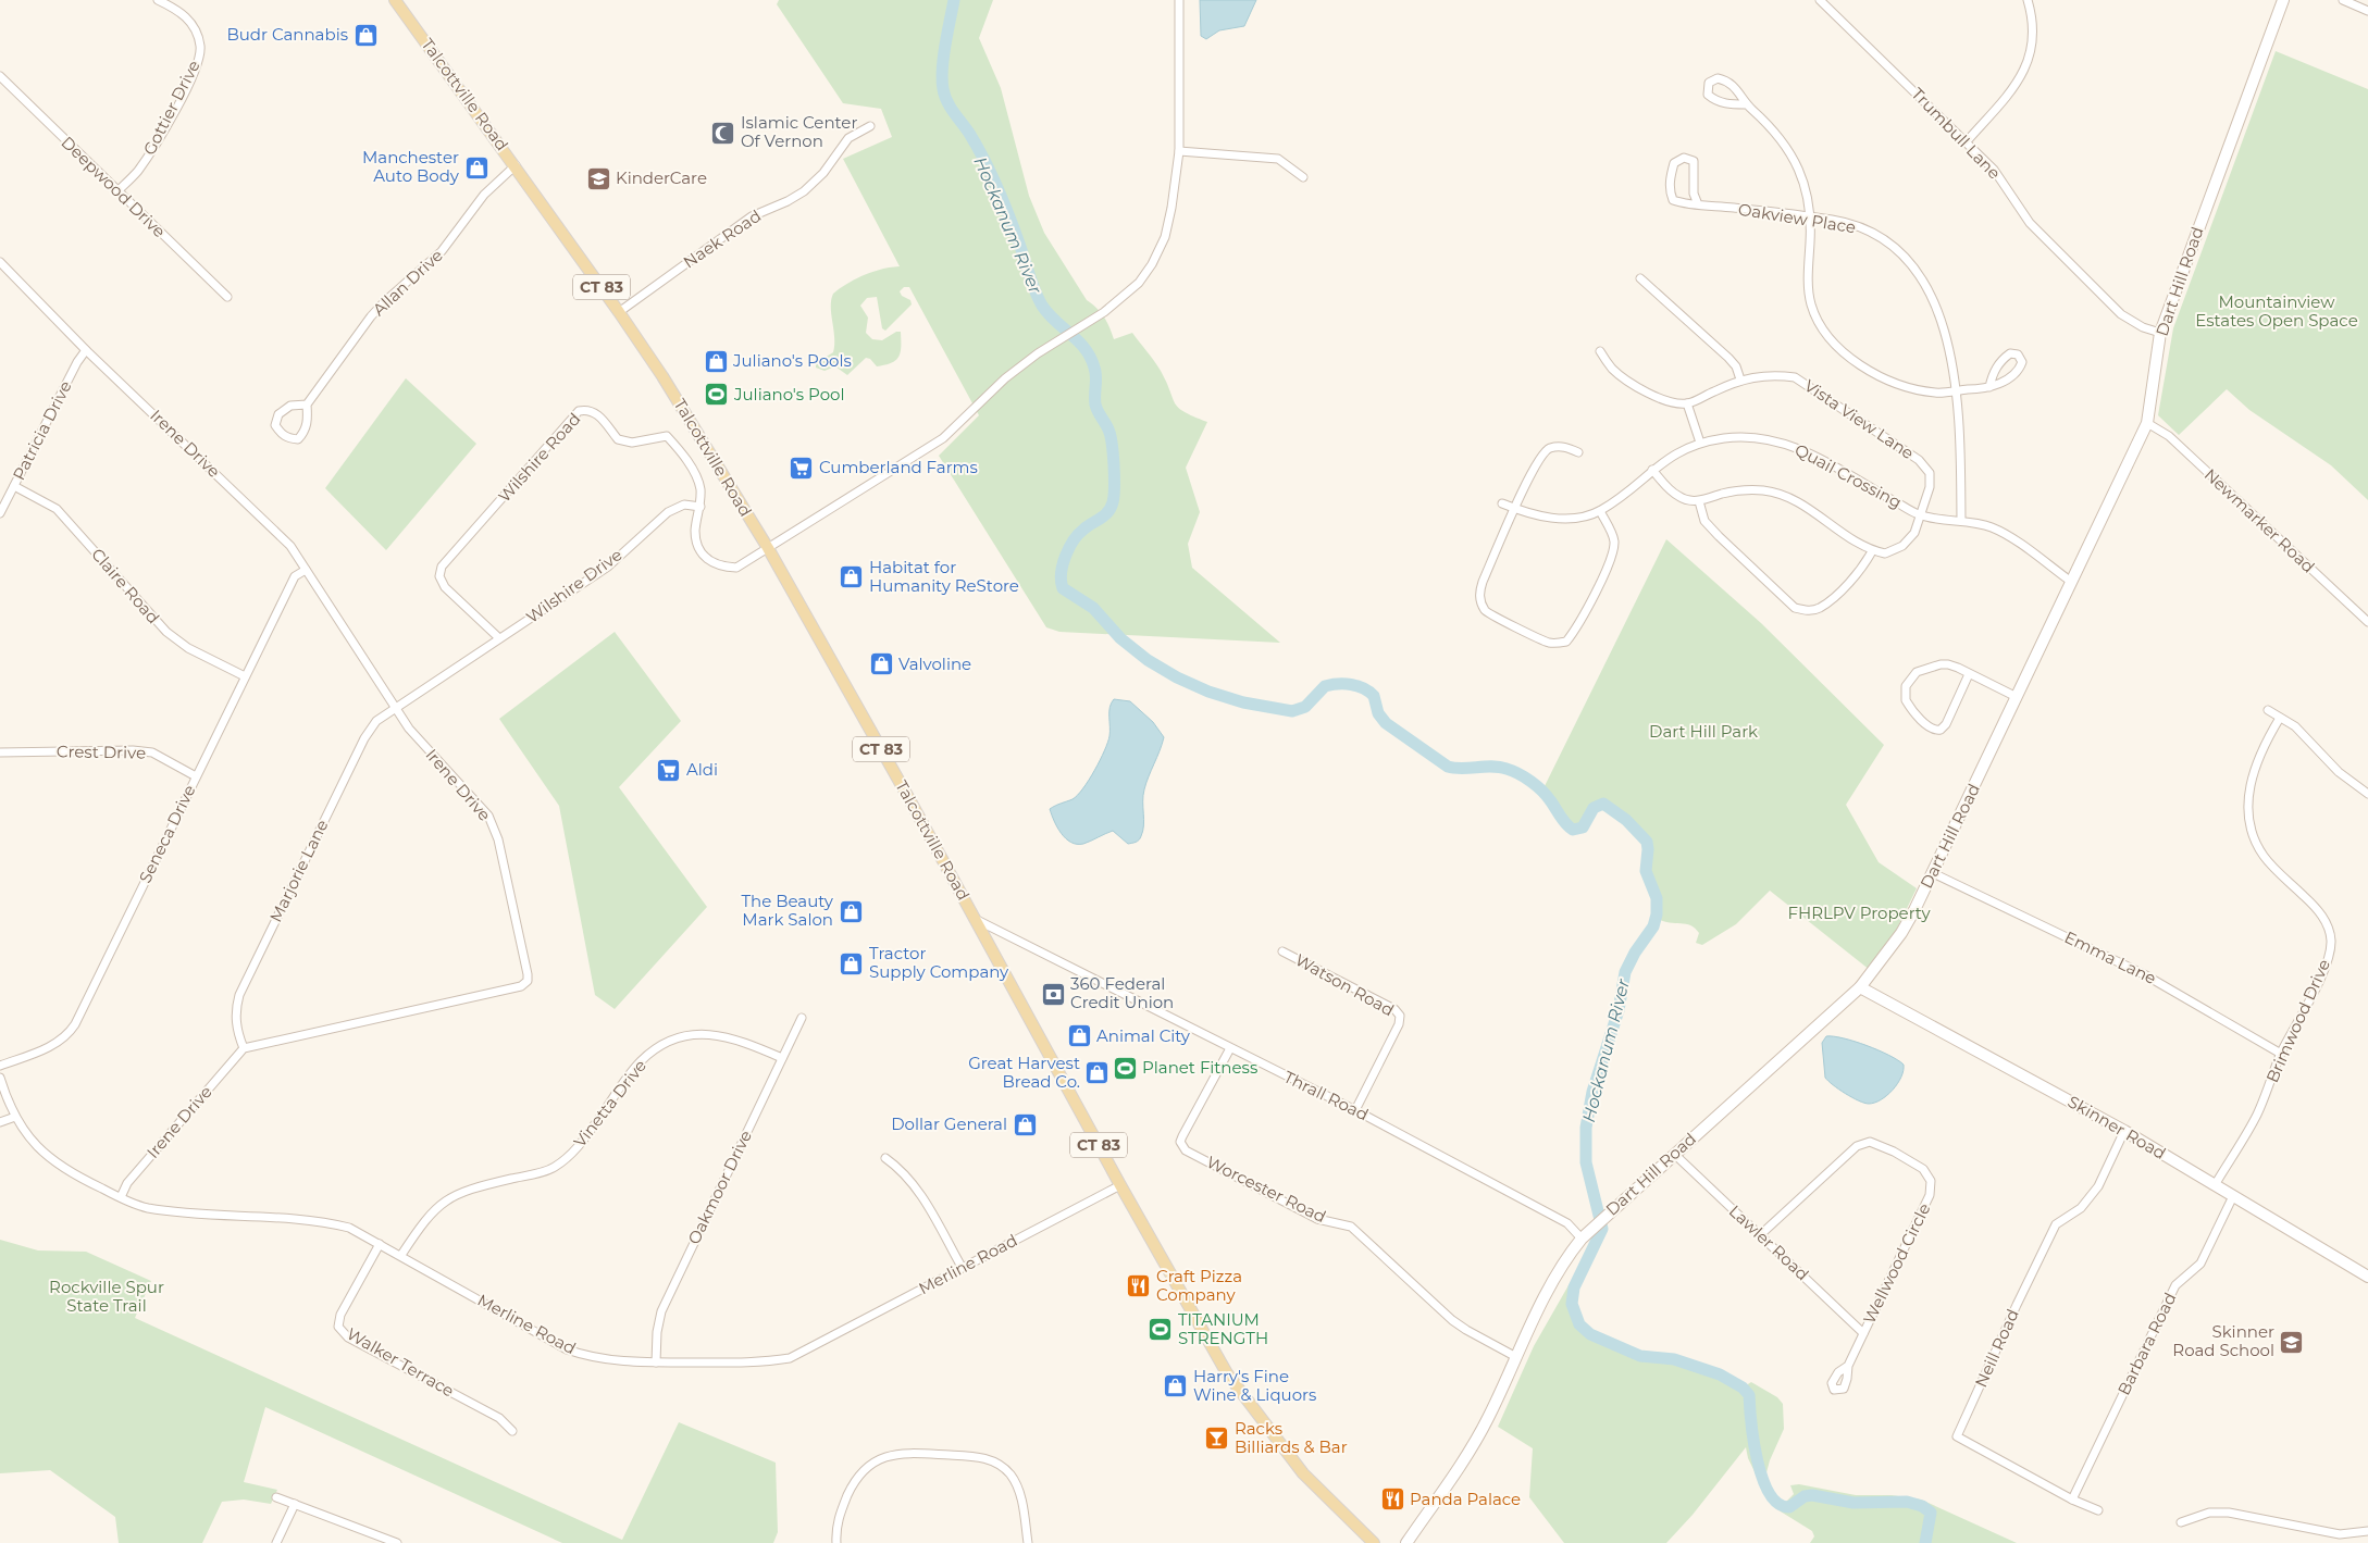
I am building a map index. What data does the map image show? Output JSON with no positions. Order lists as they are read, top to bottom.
{
  "streets": {
    "main road": [
      "Talcottville Road",
      "Dart Hill Road",
      "CT 83",
      "Skinner Road"
    ],
    "street": [
      "Gottier Drive",
      "Trumbull Lane",
      "Deepwood Drive",
      "Oakview Place",
      "Naek Road",
      "Allan Drive",
      "Vista View Lane",
      "Patricia Drive",
      "Irene Drive",
      "Wilshire Road",
      "Quail Crossing",
      "Newmarker Road",
      "Claire Road",
      "Wilshire Drive",
      "Crest Drive",
      "Seneca Drive",
      "Marjorie Lane",
      "Emma Lane",
      "Watson Road",
      "Brimwood Drive",
      "Thrall Road",
      "Vinetta Drive",
      "Oakmoor Drive",
      "Worcester Road",
      "Lawler Road",
      "Wellwood Circle",
      "Merline Road",
      "Barbara Road",
      "Neill Road",
      "Walker Terrace"
    ]
  },
  "crossings": [
    ["Talcottville Road", "Naek Road"],
    ["Talcottville Road", "Allan Drive"],
    ["Talcottville Road", "Thrall Road"],
    ["Talcottville Road", "Merline Road"],
    ["Gottier Drive", "Deepwood Drive"],
    ["Trumbull Lane", "Dart Hill Road"],
    ["Oakview Place", "Quail Crossing"],
    ["Dart Hill Road", "Quail Crossing"],
    ["Dart Hill Road", "Newmarker Road"],
    ["Dart Hill Road", "Emma Lane"],
    ["Dart Hill Road", "Thrall Road"],
    ["Dart Hill Road", "Skinner Road"],
    ["Dart Hill Road", "Worcester Road"],
    ["Dart Hill Road", "Lawler Road"],
    ["Vista View Lane", "Quail Crossing"],
    ["Patricia Drive", "Irene Drive"],
    ["Patricia Drive", "Claire Road"],
    ["Irene Drive", "Wilshire Drive"],
    ["Irene Drive", "Seneca Drive"],
    ["Irene Drive", "Marjorie Lane"],
    ["Irene Drive", "Merline Road"],
    ["Wilshire Road", "Wilshire Drive"],
    ["Claire Road", "Seneca Drive"],
    ["Wilshire Drive", "Marjorie Lane"],
    ["Crest Drive", "Seneca Drive"],
    ["Emma Lane", "Brimwood Drive"],
    ["Watson Road", "Thrall Road"],
    ["Brimwood Drive", "Skinner Road"],
    ["Thrall Road", "Worcester Road"],
    ["Vinetta Drive", "Oakmoor Drive"],
    ["Vinetta Drive", "Merline Road"],
    ["Skinner Road", "Barbara Road"],
    ["Skinner Road", "Neill Road"],
    ["Oakmoor Drive", "Merline Road"],
    ["Lawler Road", "Wellwood Circle"],
    ["Merline Road", "Walker Terrace"],
    ["Barbara Road", "Neill Road"]
  ],
  "water": ["Hockanum River"],
  "parks": [
    "Mountainview Estates Open Space",
    "Dart Hill Park",
    "FHRLPV Property",
    "Rockville Spur State Trail"
  ],
  "places": {
    "shop": [
      "Budr Cannabis",
      "Manchester Auto Body",
      "Juliano's Pools",
      "Habitat for Humanity ReStore",
      "Valvoline",
      "The Beauty Mark Salon",
      "Tractor Supply Company",
      "Animal City",
      "Great Harvest Bread Co.",
      "Dollar General",
      "Harry's Fine Wine & Liquors"
    ],
    "mosque": ["Islamic Center Of Vernon"],
    "school or university": ["KinderCare", "Skinner Road School"],
    "sports": ["Juliano's Pool", "Planet Fitness", "TITANIUM STRENGTH"],
    "supermarket": ["Cumberland Farms", "Aldi"],
    "bank": ["360 Federal Credit Union"],
    "restaurant": ["Craft Pizza Company", "Panda Palace"],
    "bar": ["Racks Billiards & Bar"]
  }
}
